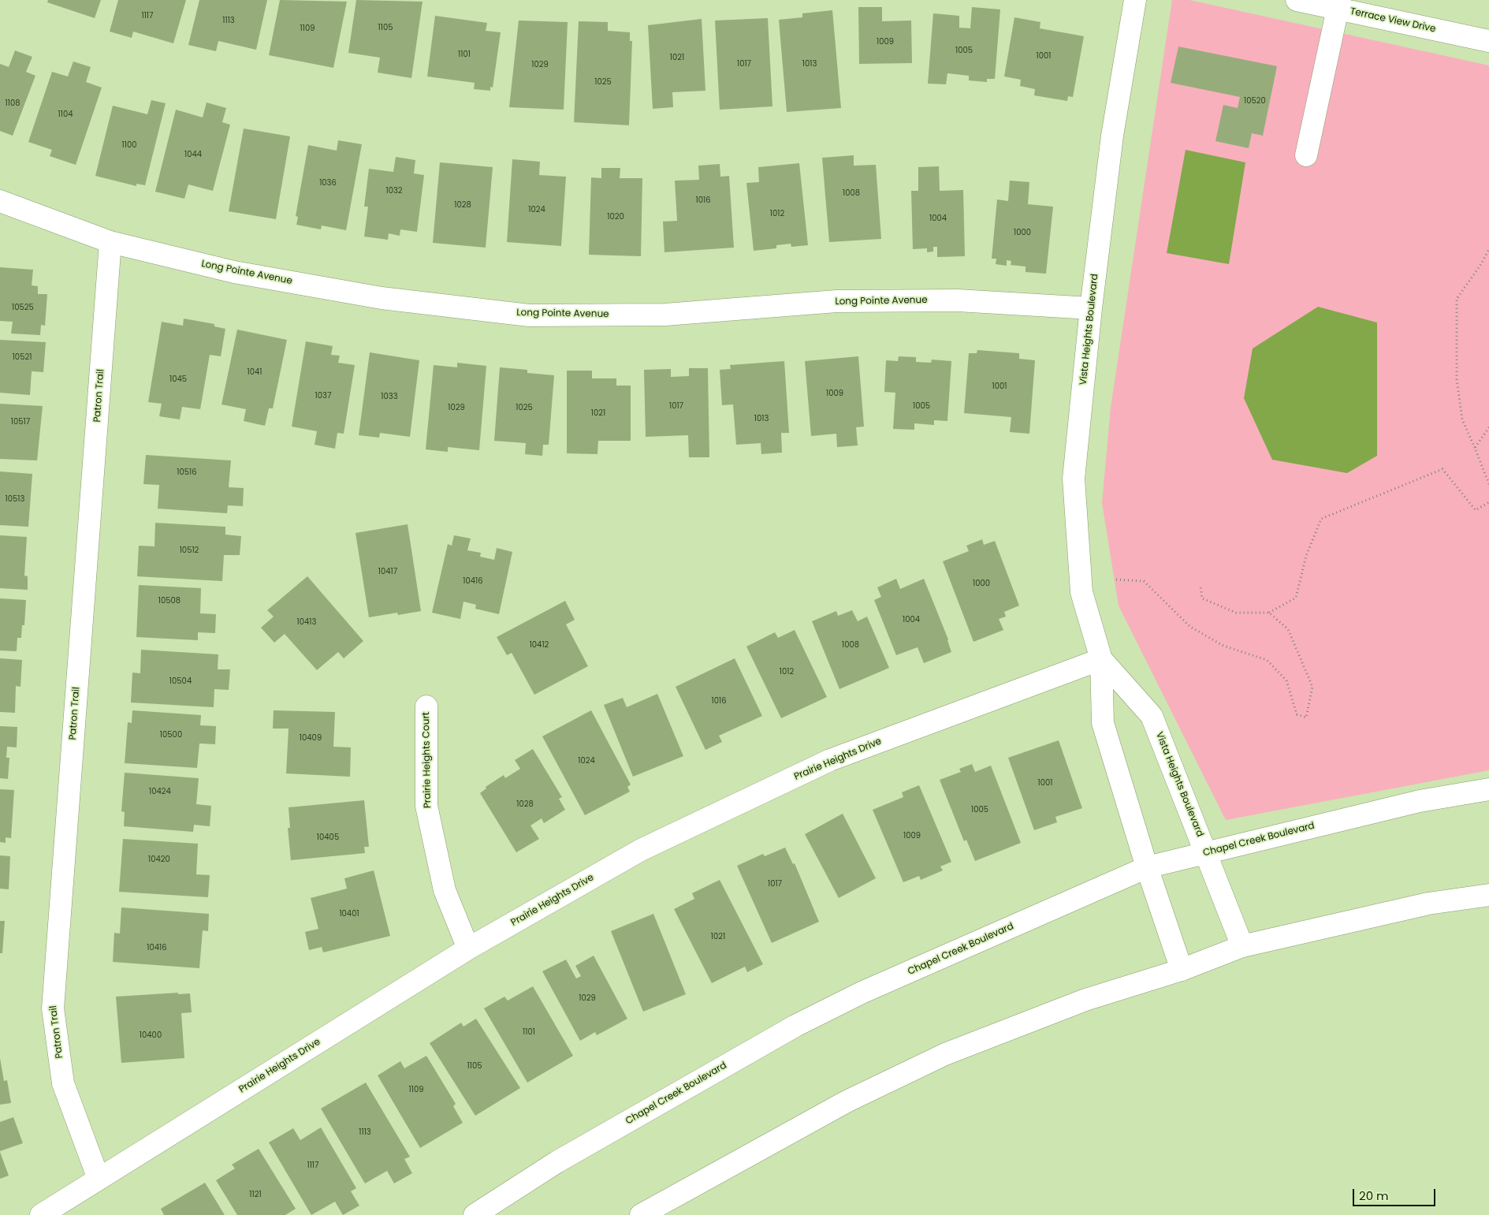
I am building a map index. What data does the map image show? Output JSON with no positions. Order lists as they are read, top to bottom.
{
  "streets": {
    "street": [
      "Terrace View Drive",
      "Long Pointe Avenue",
      "Vista Heights Boulevard",
      "Patron Trail",
      "Prairie Heights Drive",
      "Prairie Heights Court",
      "Chapel Creek Boulevard"
    ]
  },
  "crossings": [
    ["Long Pointe Avenue", "Vista Heights Boulevard"],
    ["Long Pointe Avenue", "Patron Trail"],
    ["Vista Heights Boulevard", "Prairie Heights Drive"],
    ["Vista Heights Boulevard", "Chapel Creek Boulevard"],
    ["Patron Trail", "Prairie Heights Drive"],
    ["Prairie Heights Drive", "Prairie Heights Court"]
  ],
  "house_numbers": [
    "1117",
    "1113",
    "1105",
    "1109",
    "1009",
    "1005",
    "1101",
    "1001",
    "1021",
    "1017",
    "1013",
    "1029",
    "1025",
    "10520",
    "1108",
    "1104",
    "1100",
    "1044",
    "1036",
    "1032",
    "1008",
    "1016",
    "1028",
    "1024",
    "1012",
    "1020",
    "1004",
    "1000",
    "10525",
    "10521",
    "1041",
    "1045",
    "1001",
    "1009",
    "1037",
    "1033",
    "1017",
    "1005",
    "1029",
    "1025",
    "1021",
    "1013",
    "10517",
    "10516",
    "10513",
    "10512",
    "10417",
    "10416",
    "1000",
    "10508",
    "1004",
    "10413",
    "10412",
    "1008",
    "1012",
    "10504",
    "1016",
    "10500",
    "10409",
    "1024",
    "1001",
    "10424",
    "1028",
    "1005",
    "1009",
    "10405",
    "10420",
    "1017",
    "10401",
    "1021",
    "10416",
    "1029",
    "1101",
    "10400",
    "1105",
    "1109",
    "1113",
    "1117",
    "1121"
  ],
  "scale_bar": "20 m"
}
